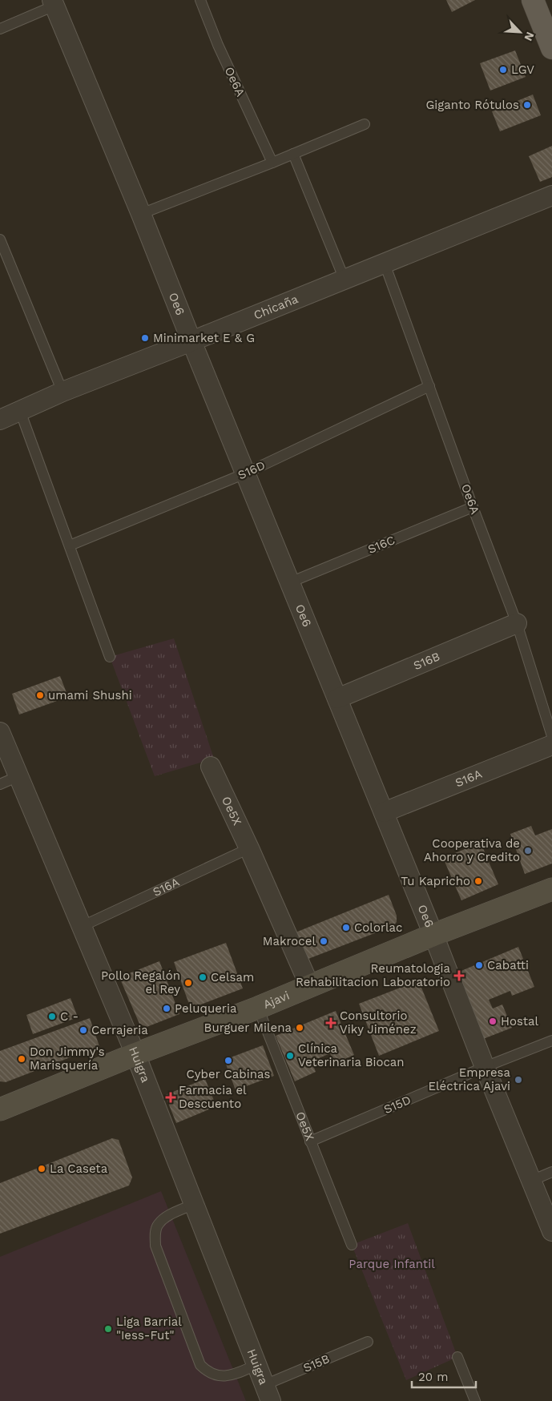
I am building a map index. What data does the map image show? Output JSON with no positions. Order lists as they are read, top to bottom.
{
  "streets": {
    "street": [
      "Oe6",
      "Chicaña",
      "S16B",
      "S16A",
      "Oe5X",
      "Ajavi",
      "Huigra"
    ],
    "lane": [
      "Oe6A",
      "S16D",
      "S16C",
      "S15D",
      "S15B"
    ]
  },
  "crossings": [
    ["Oe6A", "Chicaña"],
    ["Oe6A", "S16D"],
    ["Oe6A", "S16C"],
    ["Oe6A", "S16B"],
    ["Oe6", "Chicaña"],
    ["Oe6", "S16D"],
    ["Oe6", "S16C"],
    ["Oe6", "S16B"],
    ["Oe6", "S16A"],
    ["Oe6", "Ajavi"],
    ["Oe6", "S15D"],
    ["S16A", "Oe5X"],
    ["S16A", "Huigra"],
    ["Oe5X", "Ajavi"],
    ["Oe5X", "S15D"],
    ["Ajavi", "Huigra"],
    ["Huigra", "S15B"]
  ],
  "parks": ["Parque Infantil"],
  "places": {
    "other": [
      "LGV",
      "Giganto Rótulos",
      "Minimarket E & G",
      "umami Shushi",
      "Cooperativa de Ahorro y Credito",
      "Tu Kapricho",
      "Colorlac",
      "Makrocel",
      "Cabatti",
      "Celsam",
      "Pollo Regalón el Rey",
      "Peluqueria",
      "C -",
      "Hostal",
      "Burguer Milena",
      "Cerrajeria",
      "Clínica Veterinaria Biocan",
      "Don Jimmy's Marisquería",
      "Cyber Cabinas",
      "Empresa Eléctrica Ajavi",
      "La Caseta",
      "Liga Barrial \"Iess-Fut\""
    ],
    "health": ["Reumatologia Rehabilitacion Laboratorio", "Consultorio Viky Jiménez", "Farmacia el Descuento"]
  },
  "scale_bar": "20 m",
  "north": "bottom right"
}
